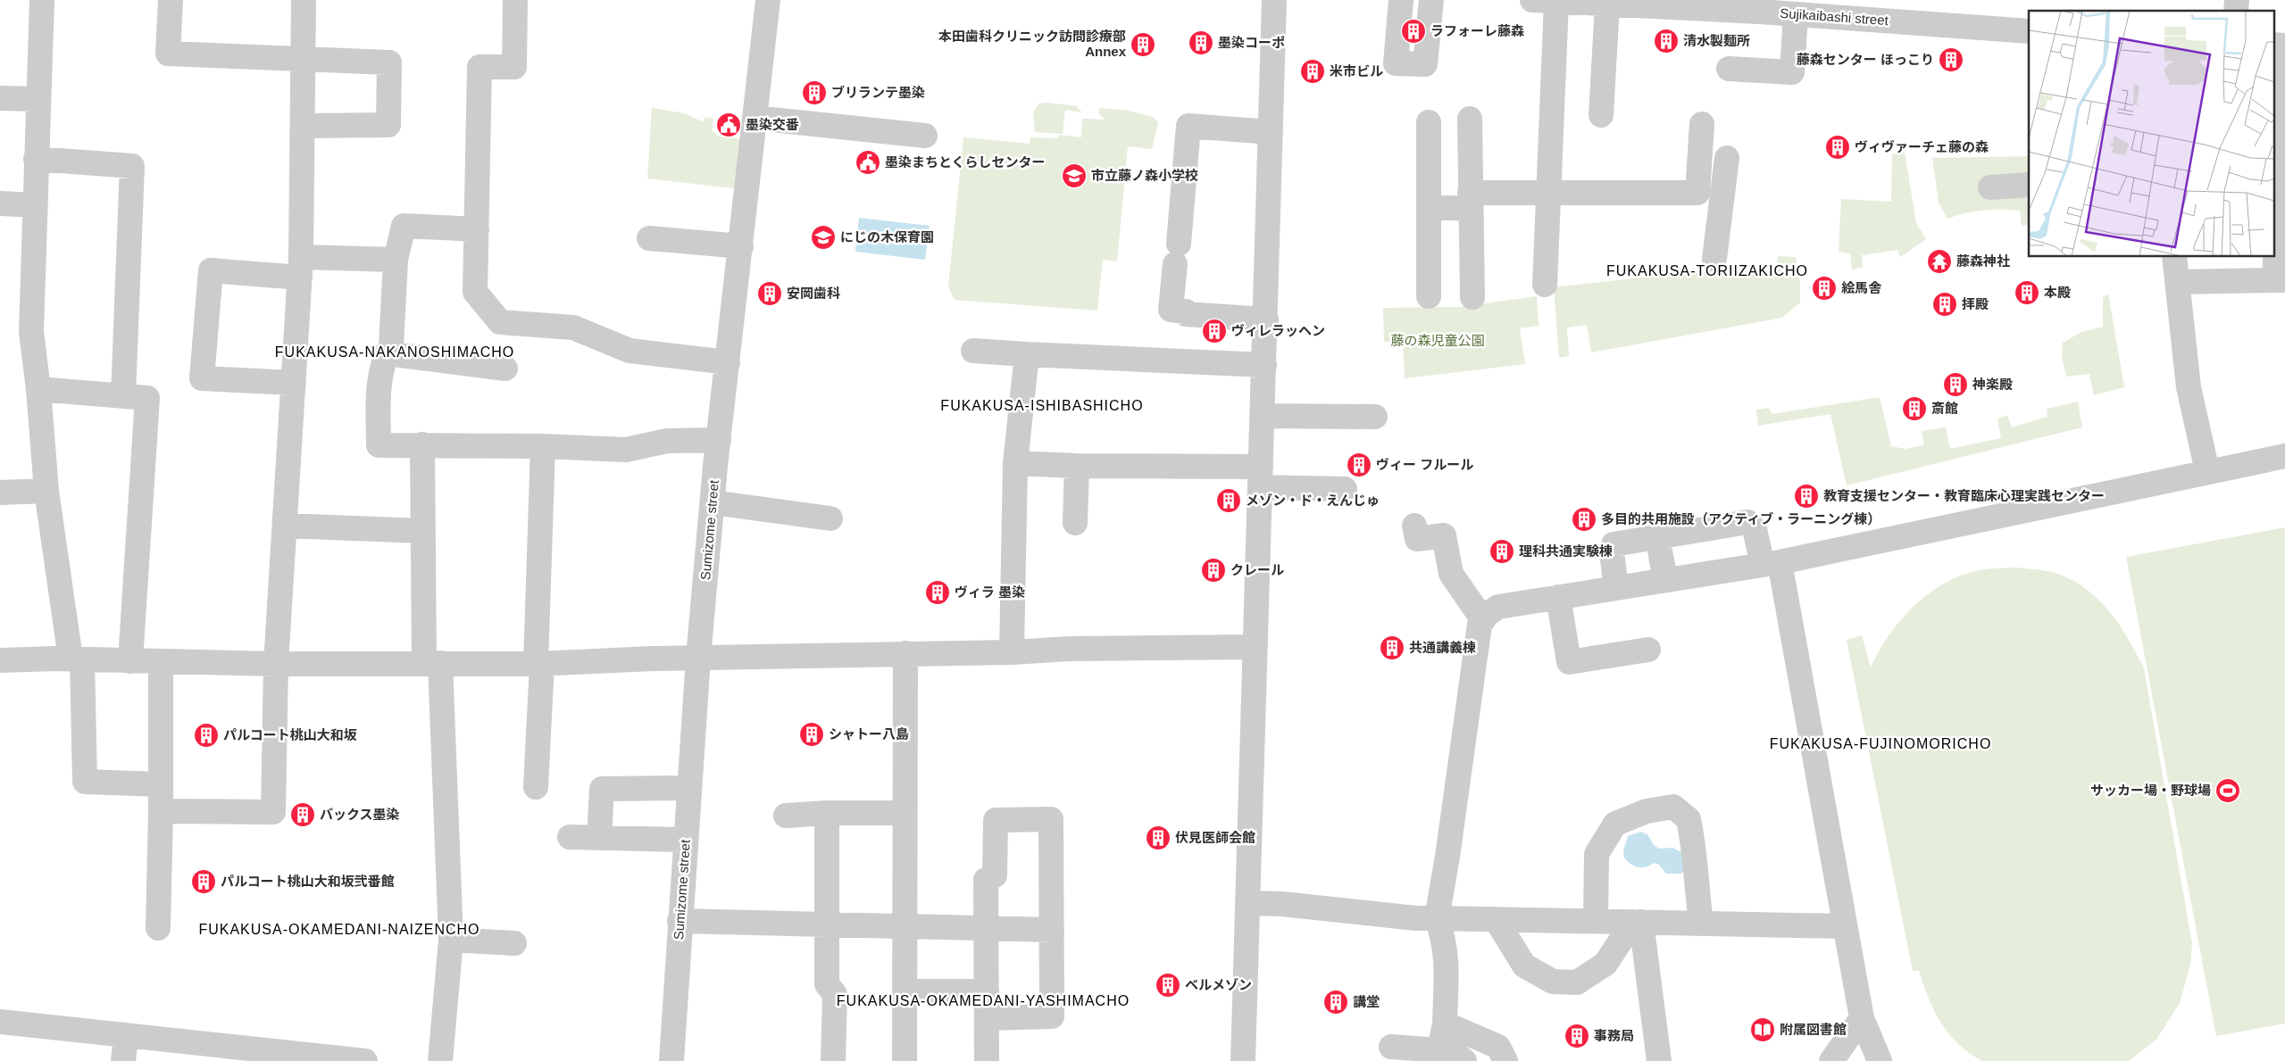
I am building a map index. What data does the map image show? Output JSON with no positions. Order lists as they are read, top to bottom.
{
  "streets": {
    "street": ["Sujikaibashi street", "Sumizome street"]
  },
  "districts": [
    "FUKAKUSA-TORIIZAKICHO",
    "FUKAKUSA-NAKANOSHIMACHO",
    "FUKAKUSA-ISHIBASHICHO",
    "FUKAKUSA-FUJINOMORICHO",
    "FUKAKUSA-OKAMEDANI-NAIZENCHO",
    "FUKAKUSA-OKAMEDANI-YASHIMACHO"
  ],
  "parks": ["藤の森児童公園"],
  "places": {
    "building": [
      "ラフォーレ藤森",
      "清水製麺所",
      "墨染コーポ",
      "本田歯科クリニック訪問診療部 Annex",
      "藤森センター ほっこり",
      "米市ビル",
      "ブリランテ墨染",
      "ヴィヴァーチェ藤の森",
      "絵馬舎",
      "本殿",
      "安岡歯科",
      "拝殿",
      "ヴィレラッヘン",
      "神楽殿",
      "斎館",
      "ヴィー フルール",
      "教育支援センター・教育臨床心理実践センター",
      "メゾン・ド・えんじゅ",
      "多目的共用施設（アクティブ・ラーニング棟）",
      "理科共通実験棟",
      "クレール",
      "ヴィラ 墨染",
      "共通講義棟",
      "シャトー八島",
      "パルコート桃山大和坂",
      "バックス墨染",
      "伏見医師会館",
      "パルコート桃山大和坂弐番館",
      "ベルメゾン",
      "講堂",
      "事務局"
    ],
    "public building": ["墨染交番", "墨染まちとくらしセンター"],
    "school or university": ["市立藤ノ森小学校", "にじの木保育園"],
    "temple": ["藤森神社"],
    "sports": ["サッカー場・野球場"],
    "library": ["附属図書館"]
  }
}
